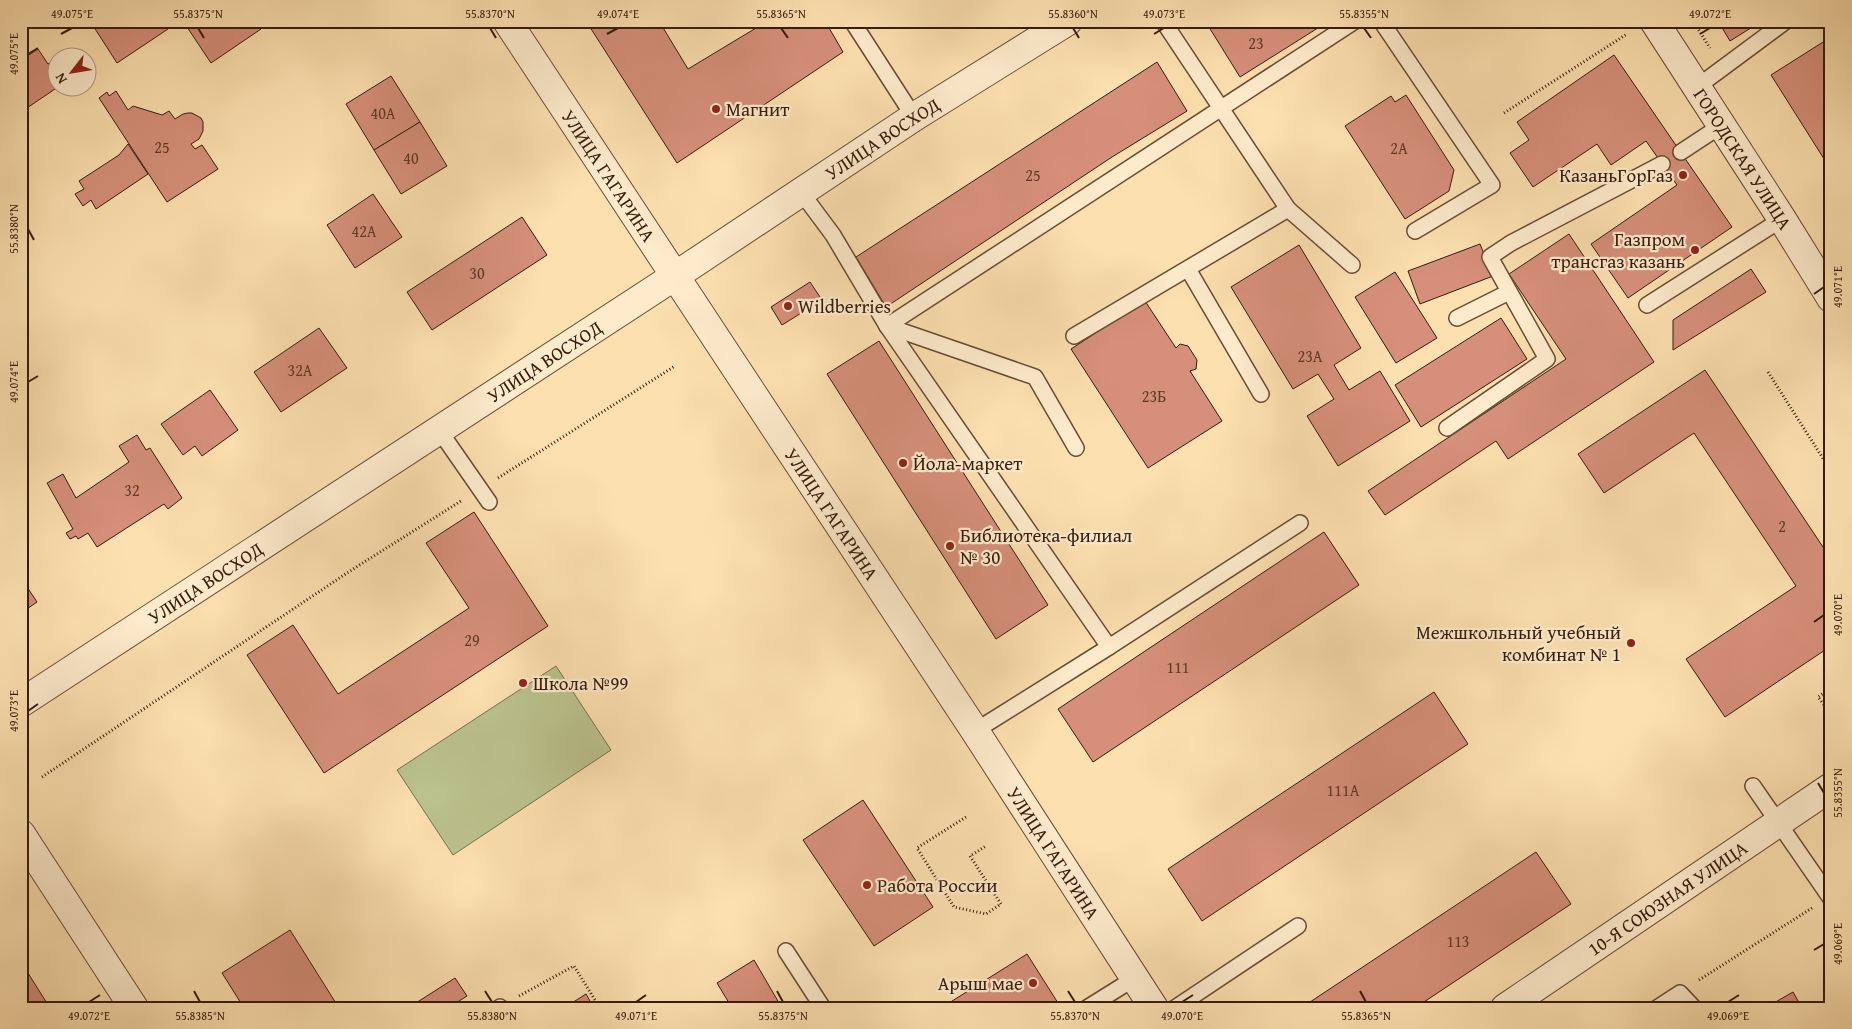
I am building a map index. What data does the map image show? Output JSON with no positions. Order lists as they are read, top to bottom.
{
  "streets": {
    "street": [
      "УЛИЦА ВОСХОД",
      "ГОРОДСКАЯ УЛИЦА",
      "УЛИЦА ГАГАРИНА",
      "10-Я СОЮЗНАЯ УЛИЦА"
    ]
  },
  "crossings": [
    ["УЛИЦА ВОСХОД", "УЛИЦА ГАГАРИНА"]
  ],
  "places": [
    "Магнит",
    "КазаньГорГаз",
    "Газпром трансгаз казань",
    "Wildberries",
    "Йола-маркет",
    "Библиотека-филиал № 30",
    "Межшкольный учебный комбинат № 1",
    "Школа №99",
    "Работа России",
    "Арыш мае"
  ],
  "house_numbers": [
    "23",
    "40А",
    "25",
    "2А",
    "40",
    "25",
    "42А",
    "30",
    "23А",
    "32А",
    "23Б",
    "32",
    "2",
    "29",
    "111",
    "111А",
    "113"
  ],
  "north": "bottom left",
  "coordinates": [
    "49.075°E",
    "55.8375°N",
    "55.8370°N",
    "49.074°E",
    "55.8365°N",
    "55.8360°N",
    "49.073°E",
    "55.8355°N",
    "49.072°E",
    "55.8380°N",
    "49.071°E",
    "49.070°E",
    "49.069°E",
    "55.8385°N"
  ]
}
